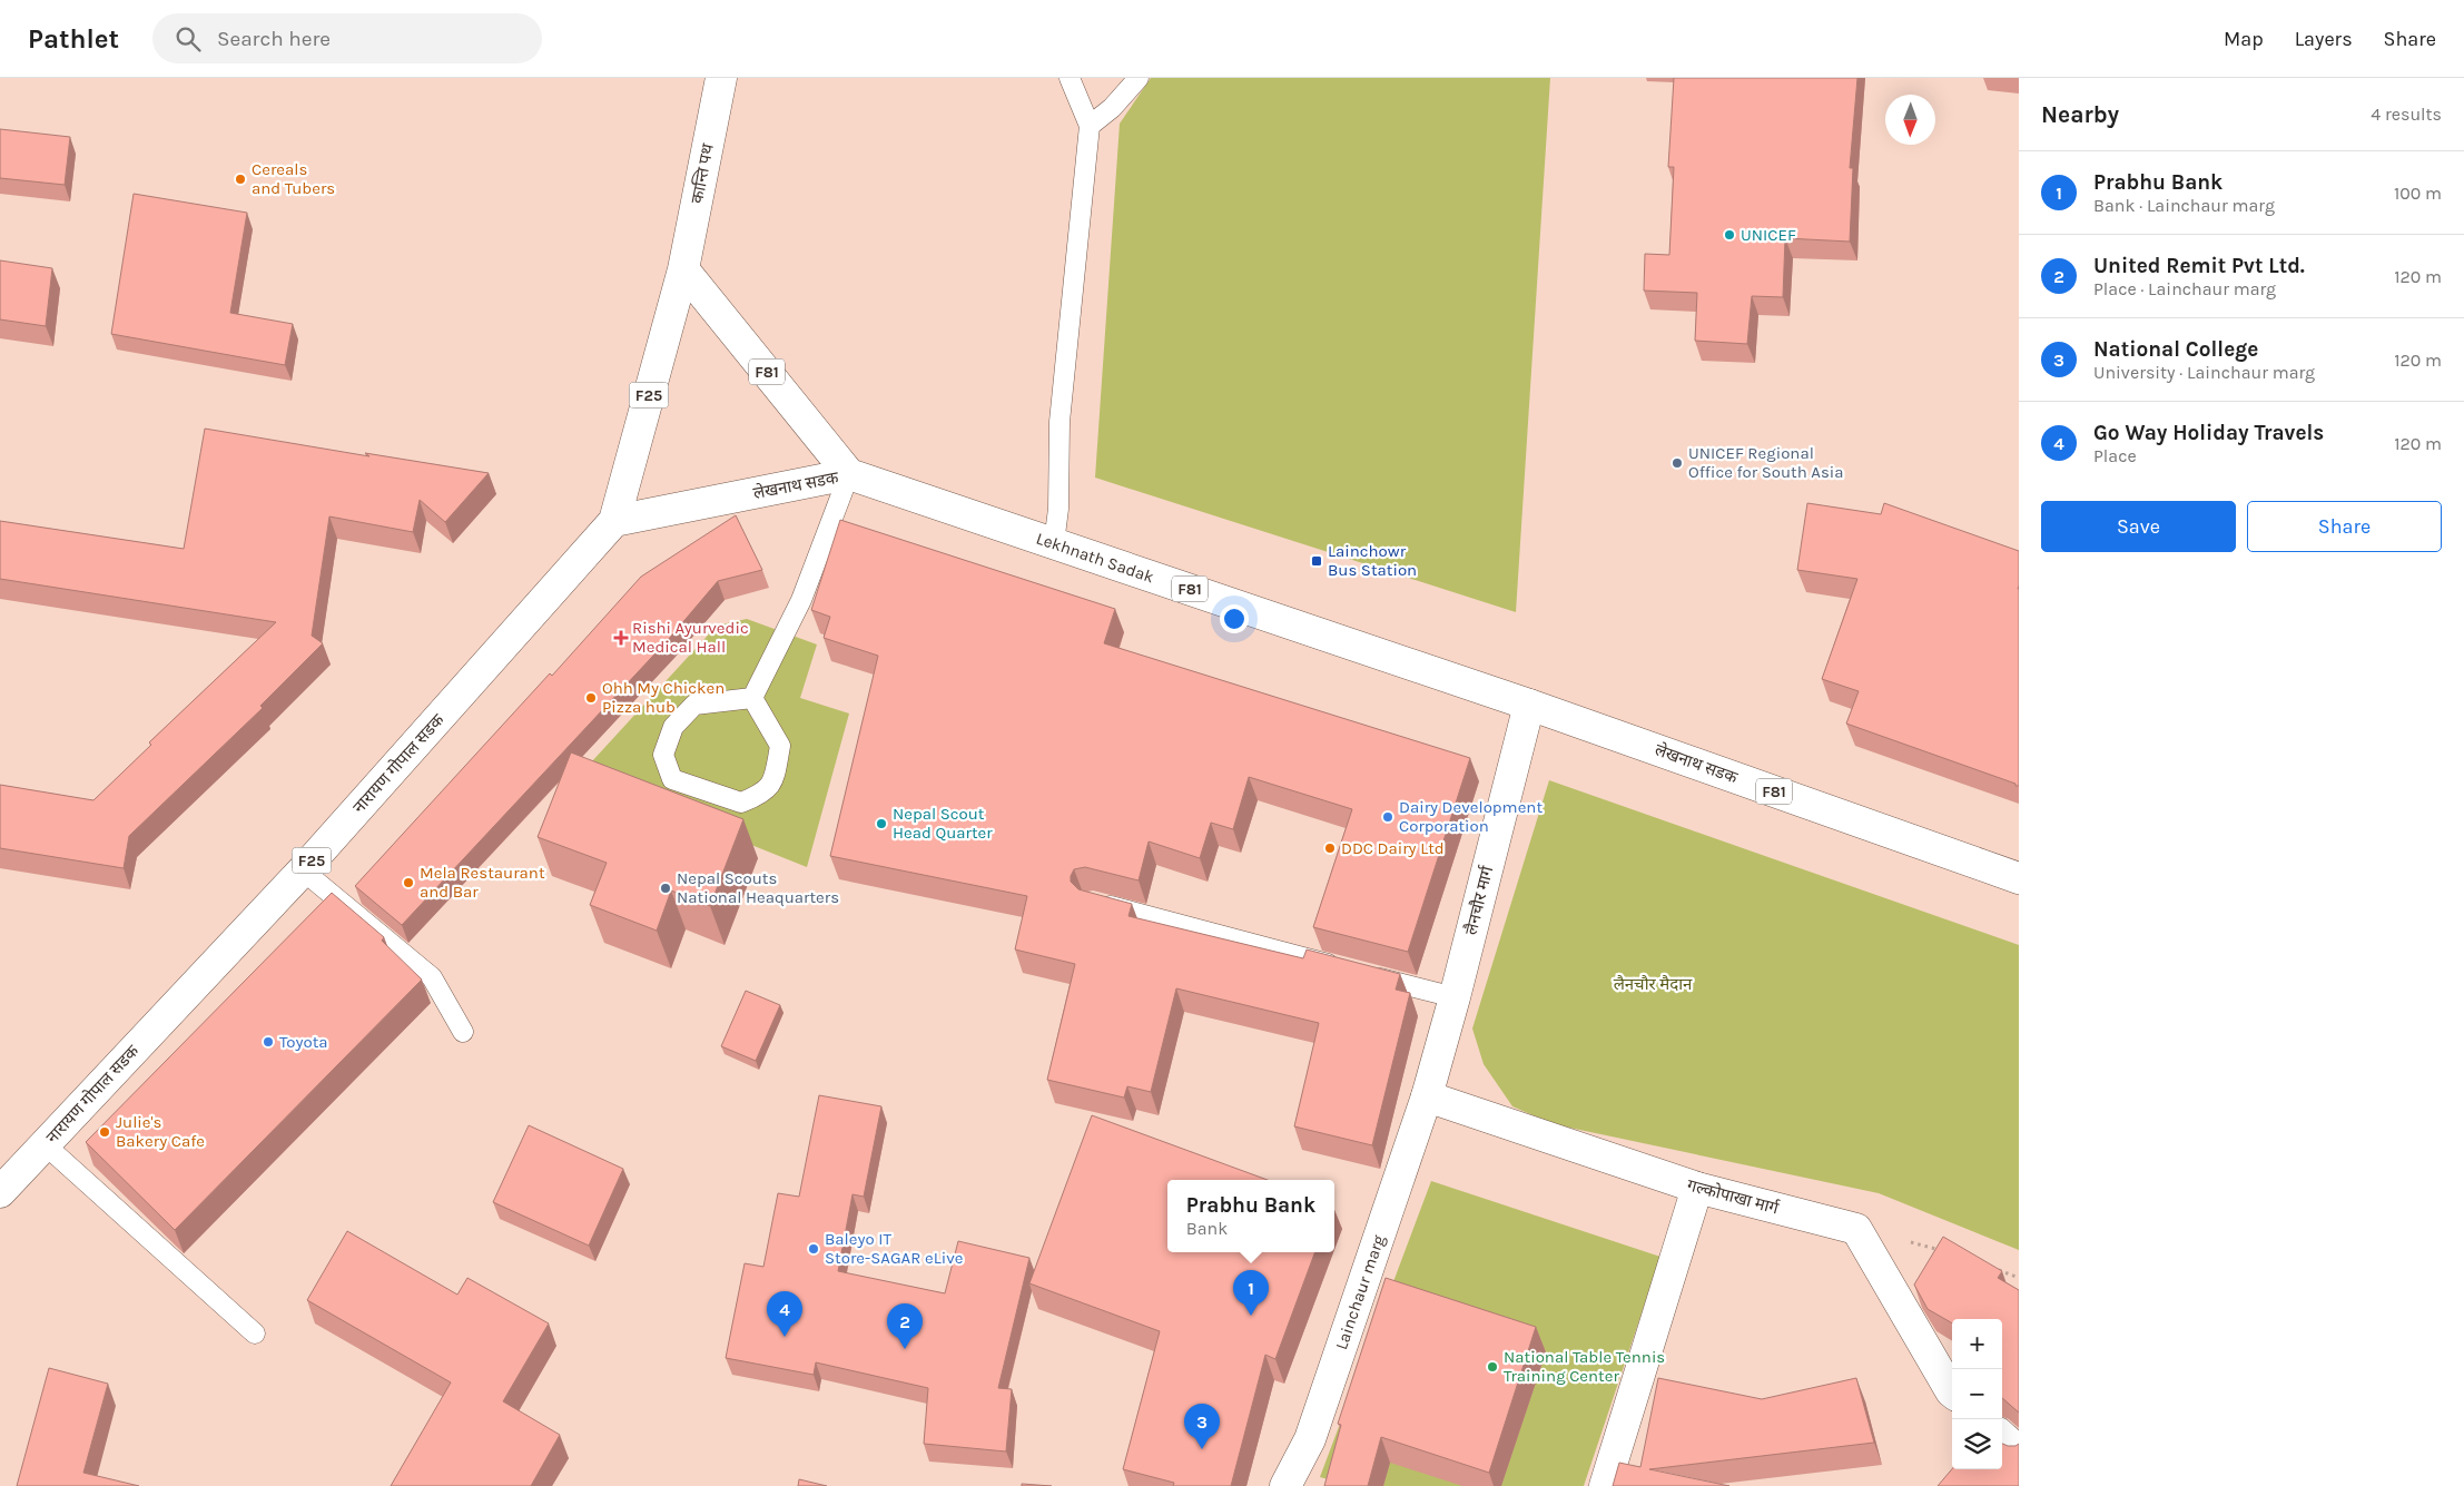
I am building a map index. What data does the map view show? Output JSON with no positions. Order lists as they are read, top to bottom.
{
  "streets": {
    "main road": [
      "कान्ति पथ",
      "F81",
      "F25",
      "लेखनाथ सडक",
      "Lekhnath Sadak",
      "नारायण गोपाल सडक",
      "लैनचौर मार्ग",
      "गल्कोपाखा मार्ग",
      "Lainchaur marg"
    ]
  },
  "crossings": [
    ["कान्ति पथ", "लेखनाथ सडक"],
    ["कान्ति पथ", "नारायण गोपाल सडक"],
    ["लेखनाथ सडक", "Lekhnath Sadak"],
    ["लेखनाथ सडक", "नारायण गोपाल सडक"],
    ["लेखनाथ सडक", "लैनचौर मार्ग"],
    ["Lekhnath Sadak", "लैनचौर मार्ग"],
    ["लैनचौर मार्ग", "गल्कोपाखा मार्ग"],
    ["लैनचौर मार्ग", "Lainchaur marg"],
    ["गल्कोपाखा मार्ग", "Lainchaur marg"]
  ],
  "parks": ["लैनचौर मैदान"],
  "places": {
    "other": [
      "Cereals and Tubers",
      "UNICEF",
      "UNICEF Regional Office for South Asia",
      "Ohh My Chicken Pizza hub",
      "Dairy Development Corporation",
      "Nepal Scout Head Quarter",
      "DDC Dairy Ltd",
      "Mela Restaurant and Bar",
      "Nepal Scouts National Heaquarters",
      "Toyota",
      "Julie's Bakery Cafe",
      "Baleyo IT Store-SAGAR eLive",
      "National Table Tennis Training Center"
    ],
    "transit": ["Lainchowr Bus Station"],
    "health": ["Rishi Ayurvedic Medical Hall"]
  },
  "north": "bottom",
  "page": {
    "header": "Pathlet",
    "search": "Search here",
    "nav": ["Map", "Layers", "Share"],
    "heading": ["Nearby", "4 results"],
    "list": [
      {
        "mark": "1",
        "name": "Prabhu Bank",
        "note": "Bank · Lainchaur marg",
        "value": "100 m"
      },
      {
        "mark": "2",
        "name": "United Remit Pvt Ltd.",
        "note": "Place · Lainchaur marg",
        "value": "120 m"
      },
      {
        "mark": "3",
        "name": "National College",
        "note": "University · Lainchaur marg",
        "value": "120 m"
      },
      {
        "mark": "4",
        "name": "Go Way Holiday Travels",
        "note": "Place",
        "value": "120 m"
      }
    ],
    "buttons": ["Save", "Share"],
    "popup": ["Prabhu Bank", "Bank"],
    "pins": [
      "1",
      "4",
      "2",
      "3"
    ],
    "map_buttons": ["+", "−"]
  }
}
